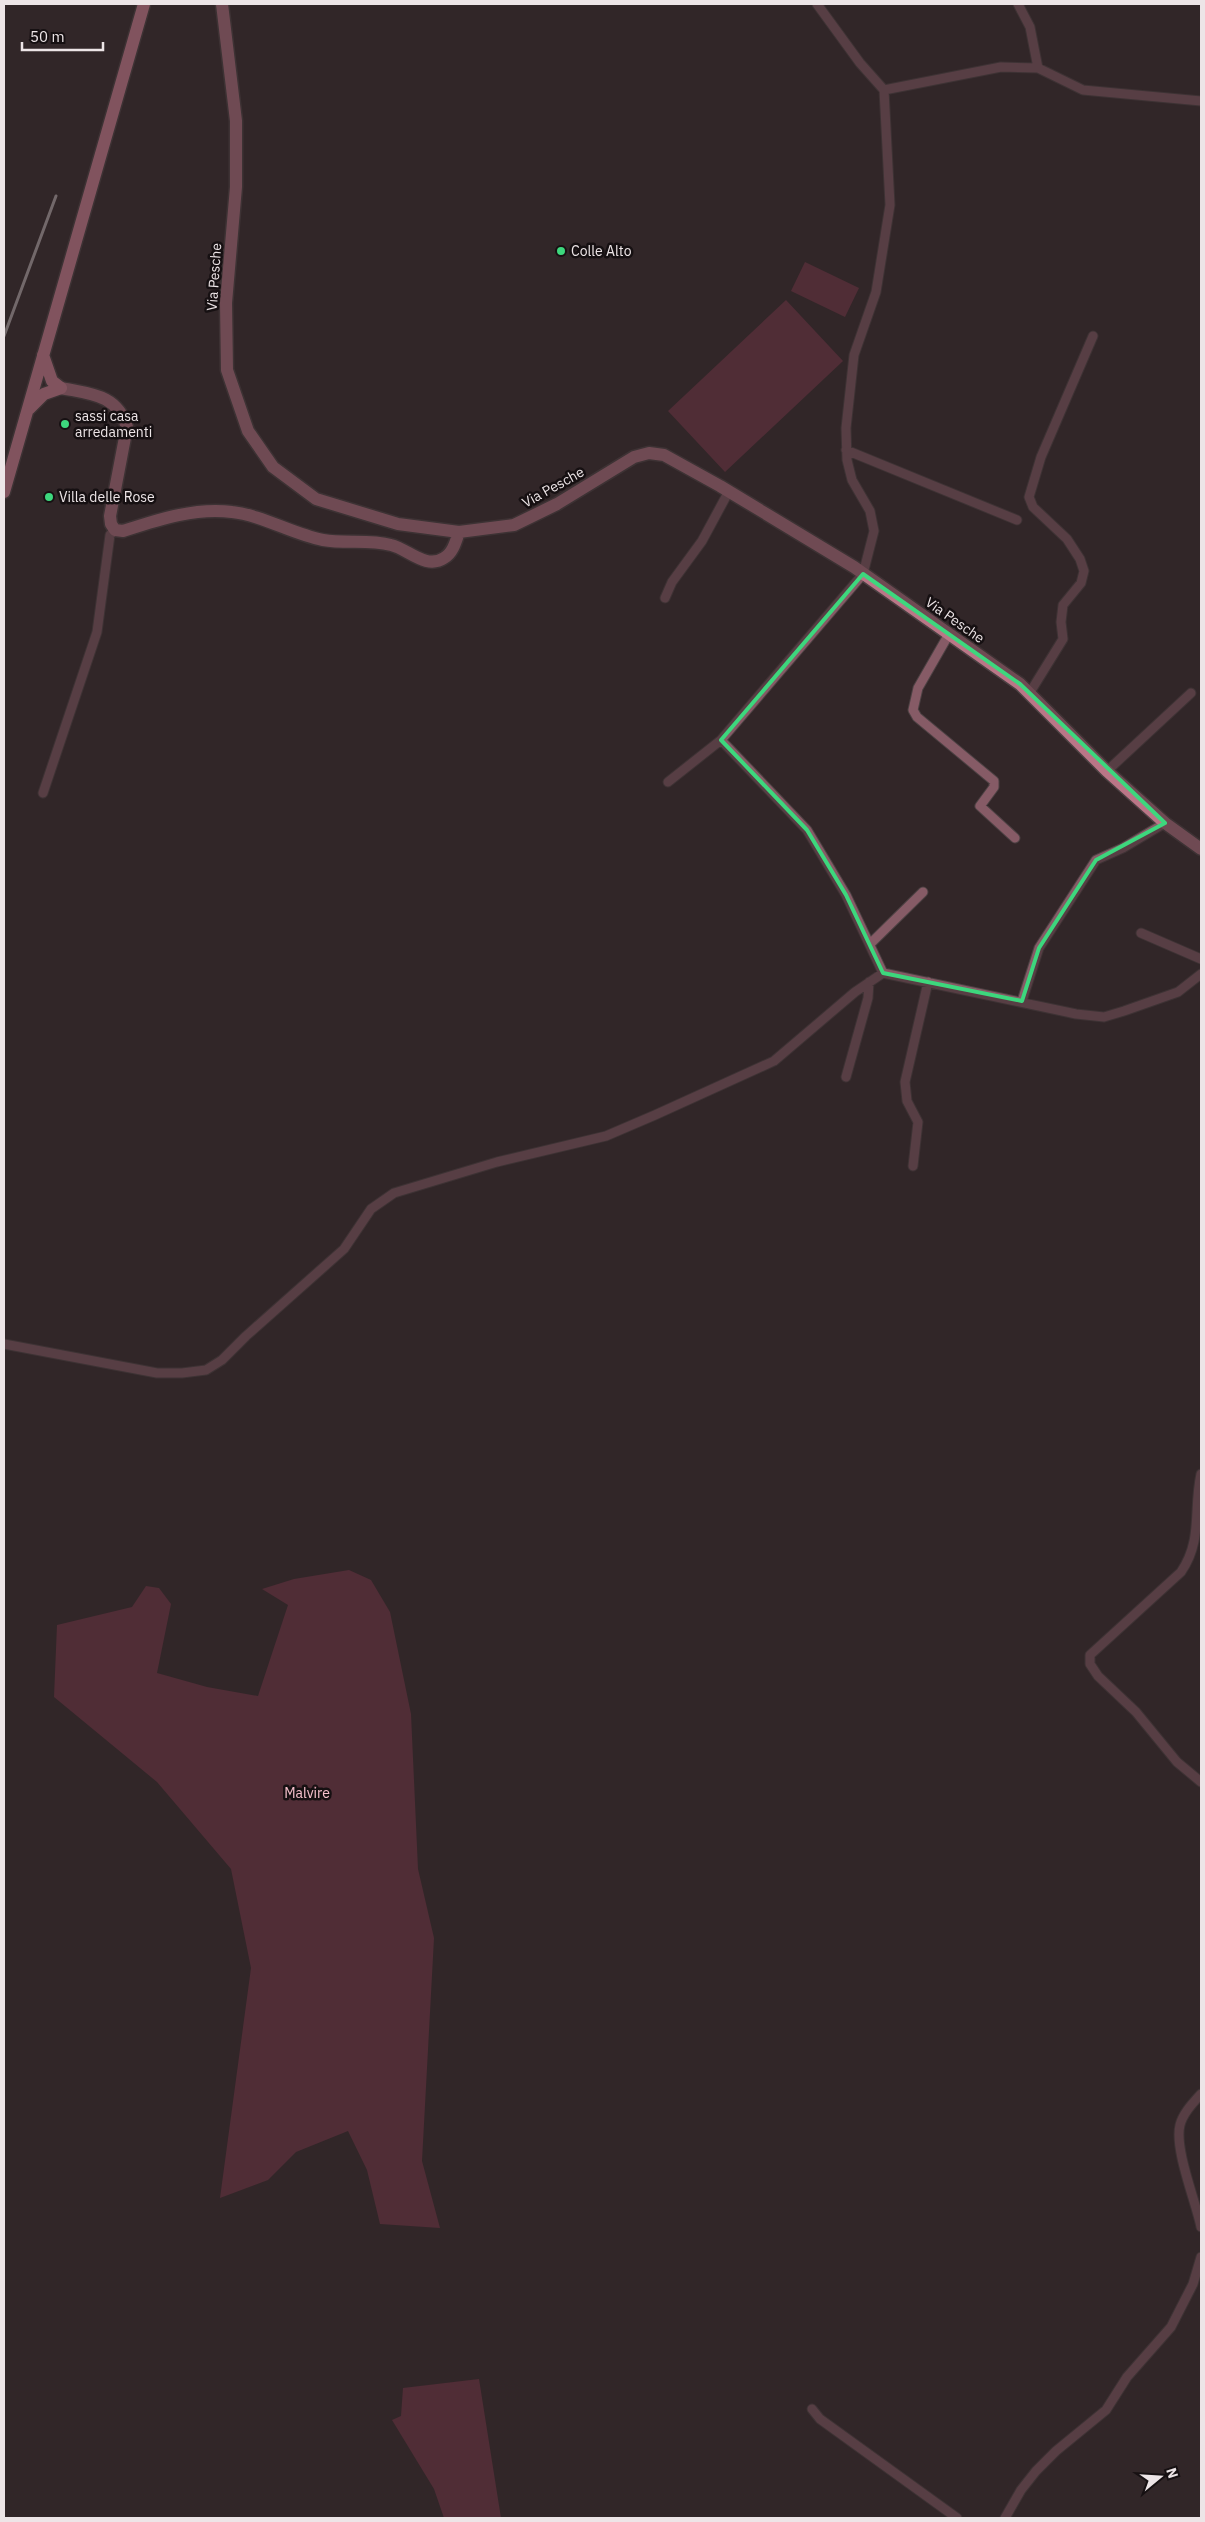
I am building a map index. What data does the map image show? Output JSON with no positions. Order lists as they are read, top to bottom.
{
  "streets": {
    "street": ["Via Pesche"]
  },
  "parks": ["Malvire"],
  "places": ["Colle Alto", "sassi casa arredamenti", "Villa delle Rose"],
  "scale_bar": "50 m",
  "north": "right"
}
